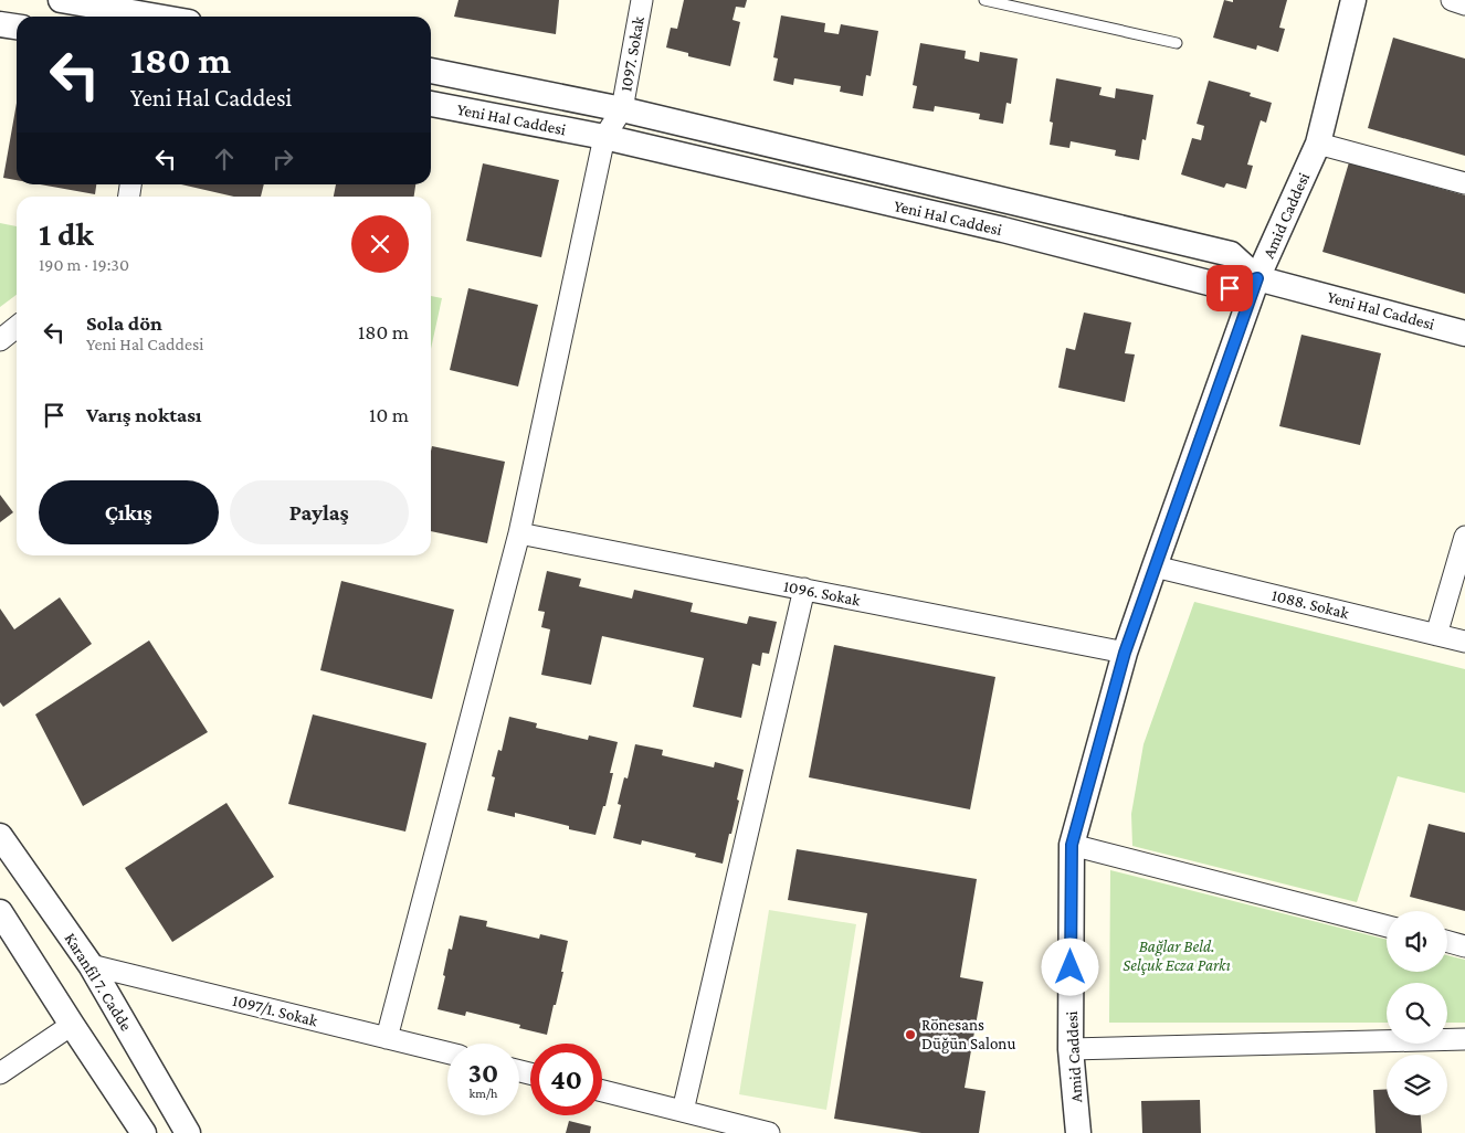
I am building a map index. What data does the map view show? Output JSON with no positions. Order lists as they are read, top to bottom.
{
  "streets": {
    "street": [
      "1097. Sokak",
      "Yeni Hal Caddesi",
      "Amid Caddesi",
      "1096. Sokak",
      "1088. Sokak",
      "Karanfil 7. Cadde",
      "1097/1. Sokak"
    ]
  },
  "crossings": [
    ["Yeni Hal Caddesi", "Amid Caddesi"],
    ["Amid Caddesi", "1096. Sokak"],
    ["Amid Caddesi", "1088. Sokak"],
    ["Karanfil 7. Cadde", "1097/1. Sokak"]
  ],
  "parks": ["Bağlar Beld. Selçuk Ecza Parkı"],
  "places": ["Rönesans Düğün Salonu"],
  "page": {
    "turn": ["180 m", "Yeni Hal Caddesi"],
    "heading": ["1 dk", "190 m · 19:30"],
    "list": [
      {
        "name": "Sola dön",
        "note": "Yeni Hal Caddesi",
        "value": "180 m"
      },
      {
        "name": "Varış noktası",
        "value": "10 m"
      }
    ],
    "buttons": ["Çıkış", "Paylaş"],
    "speed": "30 km/h",
    "limit": "40"
  }
}
